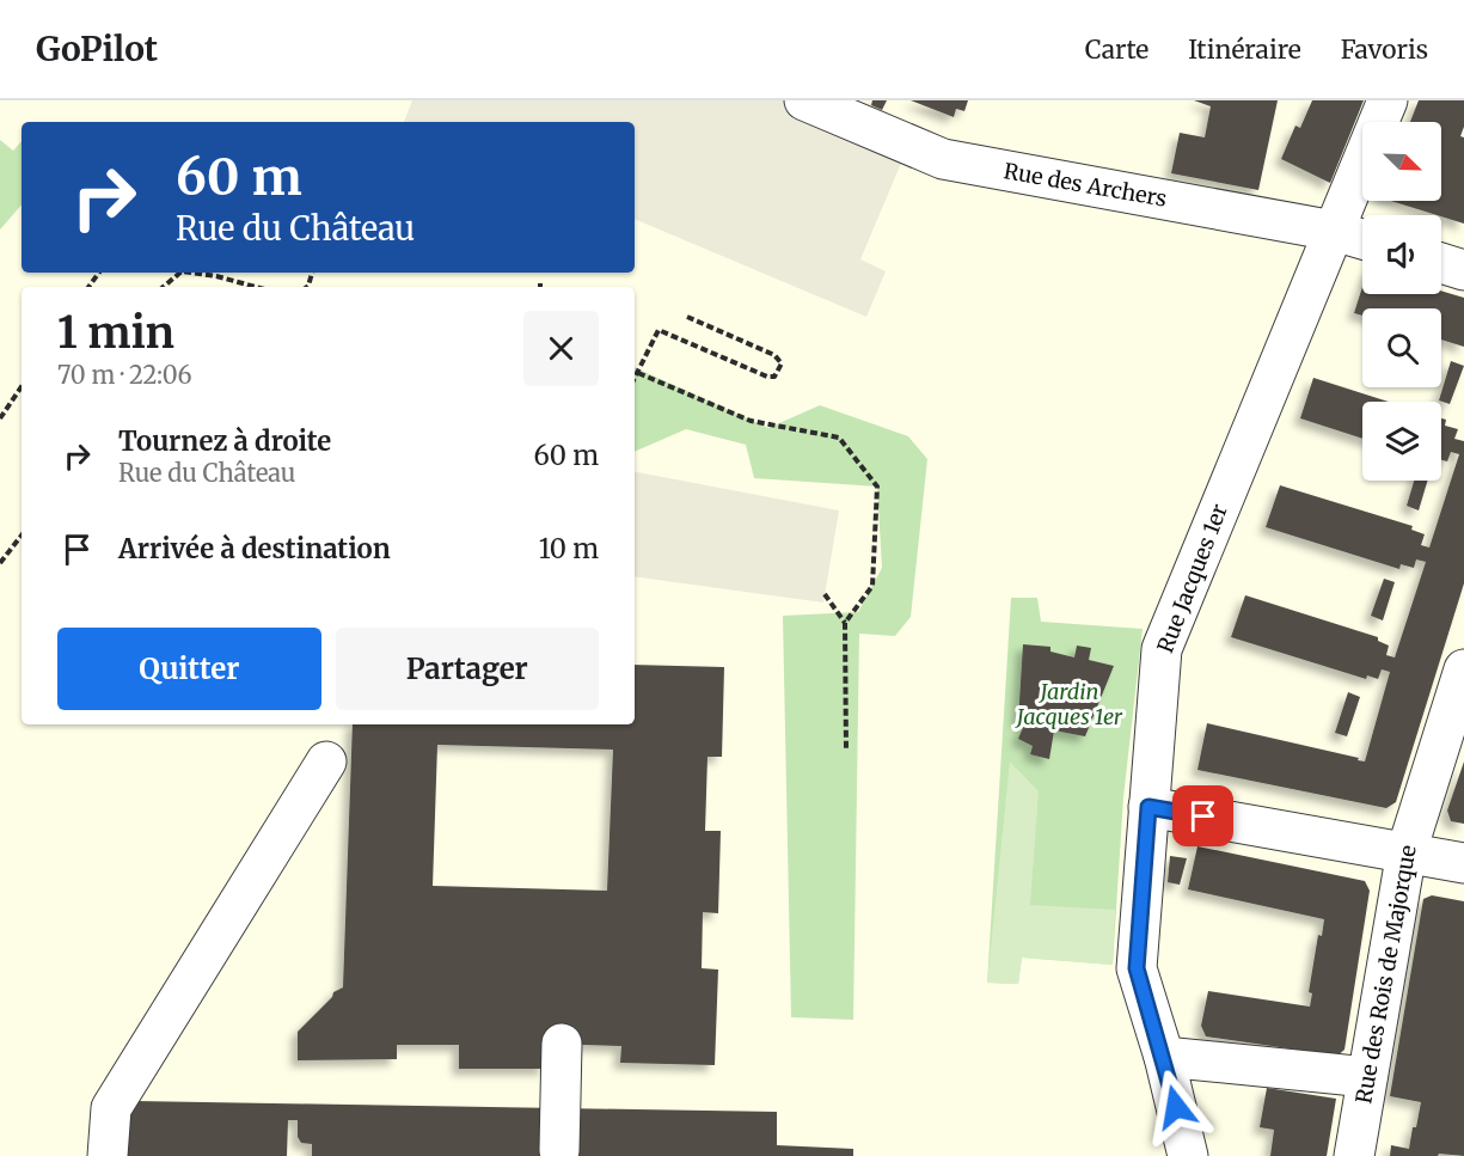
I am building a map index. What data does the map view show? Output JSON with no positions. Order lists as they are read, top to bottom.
{
  "streets": {
    "street": ["Rue des Archers", "Rue Jacques 1er", "Rue des Rois de Majorque"]
  },
  "crossings": [
    ["Rue des Archers", "Rue Jacques 1er"]
  ],
  "parks": ["Jardin Jacques 1er"],
  "north": "bottom right",
  "page": {
    "header": "GoPilot",
    "nav": ["Carte", "Itinéraire", "Favoris"],
    "turn": ["60 m", "Rue du Château"],
    "heading": ["1 min", "70 m · 22:06"],
    "list": [
      {
        "name": "Tournez à droite",
        "note": "Rue du Château",
        "value": "60 m"
      },
      {
        "name": "Arrivée à destination",
        "value": "10 m"
      }
    ],
    "buttons": ["Quitter", "Partager"]
  }
}
